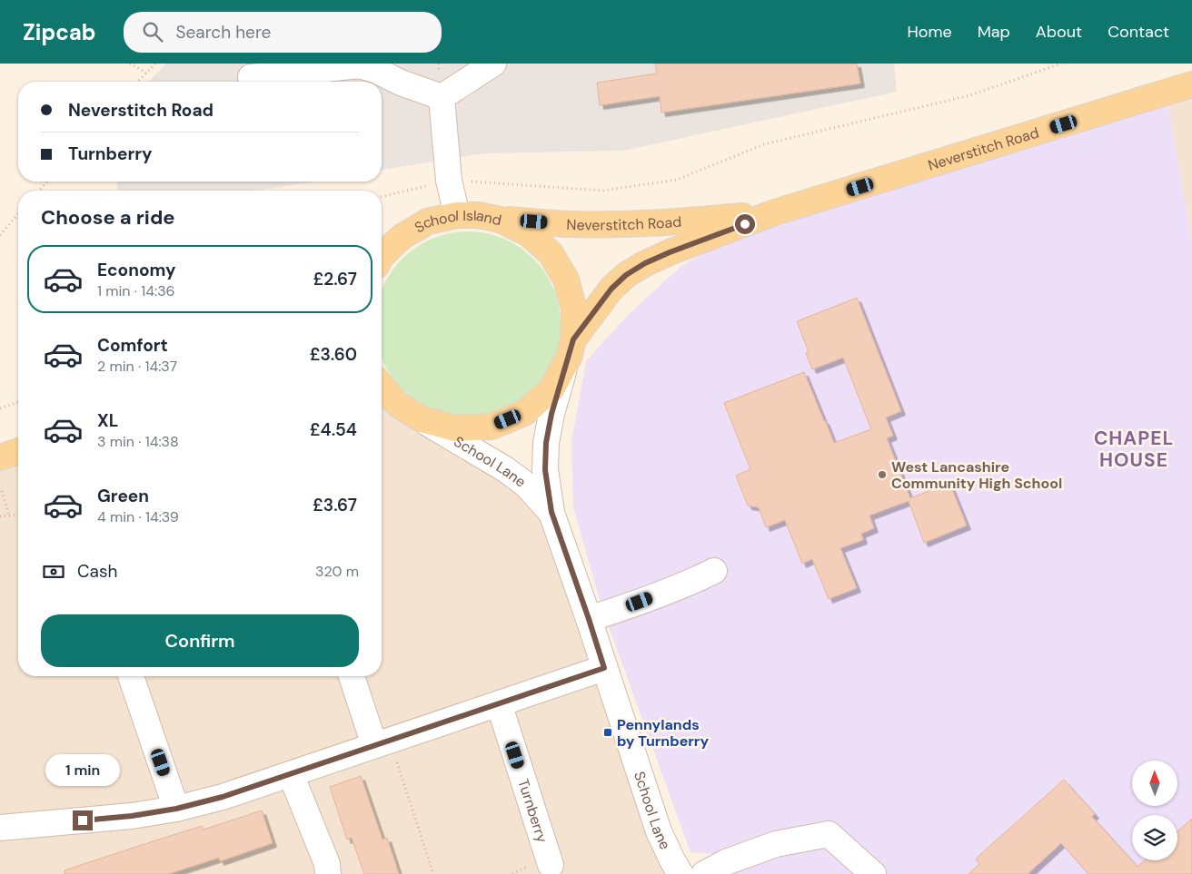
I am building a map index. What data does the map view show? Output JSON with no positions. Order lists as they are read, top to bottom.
{
  "streets": {
    "main road": ["Neverstitch Road", "School Island"],
    "street": ["School Lane", "Turnberry"]
  },
  "crossings": [
    ["Neverstitch Road", "School Island"],
    ["Neverstitch Road", "School Lane"],
    ["School Island", "School Lane"]
  ],
  "districts": ["CHAPEL HOUSE"],
  "places": {
    "other": ["West Lancashire Community High School"],
    "transit": ["Pennylands by Turnberry"]
  },
  "north": "top",
  "page": {
    "header": "Zipcab",
    "search": "Search here",
    "nav": [
      "Home",
      "Map",
      "About",
      "Contact"
    ],
    "banner": ["Neverstitch Road", "Turnberry"],
    "heading": "Choose a ride",
    "list": [
      {
        "name": "Economy",
        "note": "1 min · 14:36",
        "value": "£2.67"
      },
      {
        "name": "Comfort",
        "note": "2 min · 14:37",
        "value": "£3.60"
      },
      {
        "name": "XL",
        "note": "3 min · 14:38",
        "value": "£4.54"
      },
      {
        "name": "Green",
        "note": "4 min · 14:39",
        "value": "£3.67"
      }
    ],
    "pay": ["Cash", "320 m"],
    "buttons": "Confirm",
    "bubble": "1 min"
  }
}
